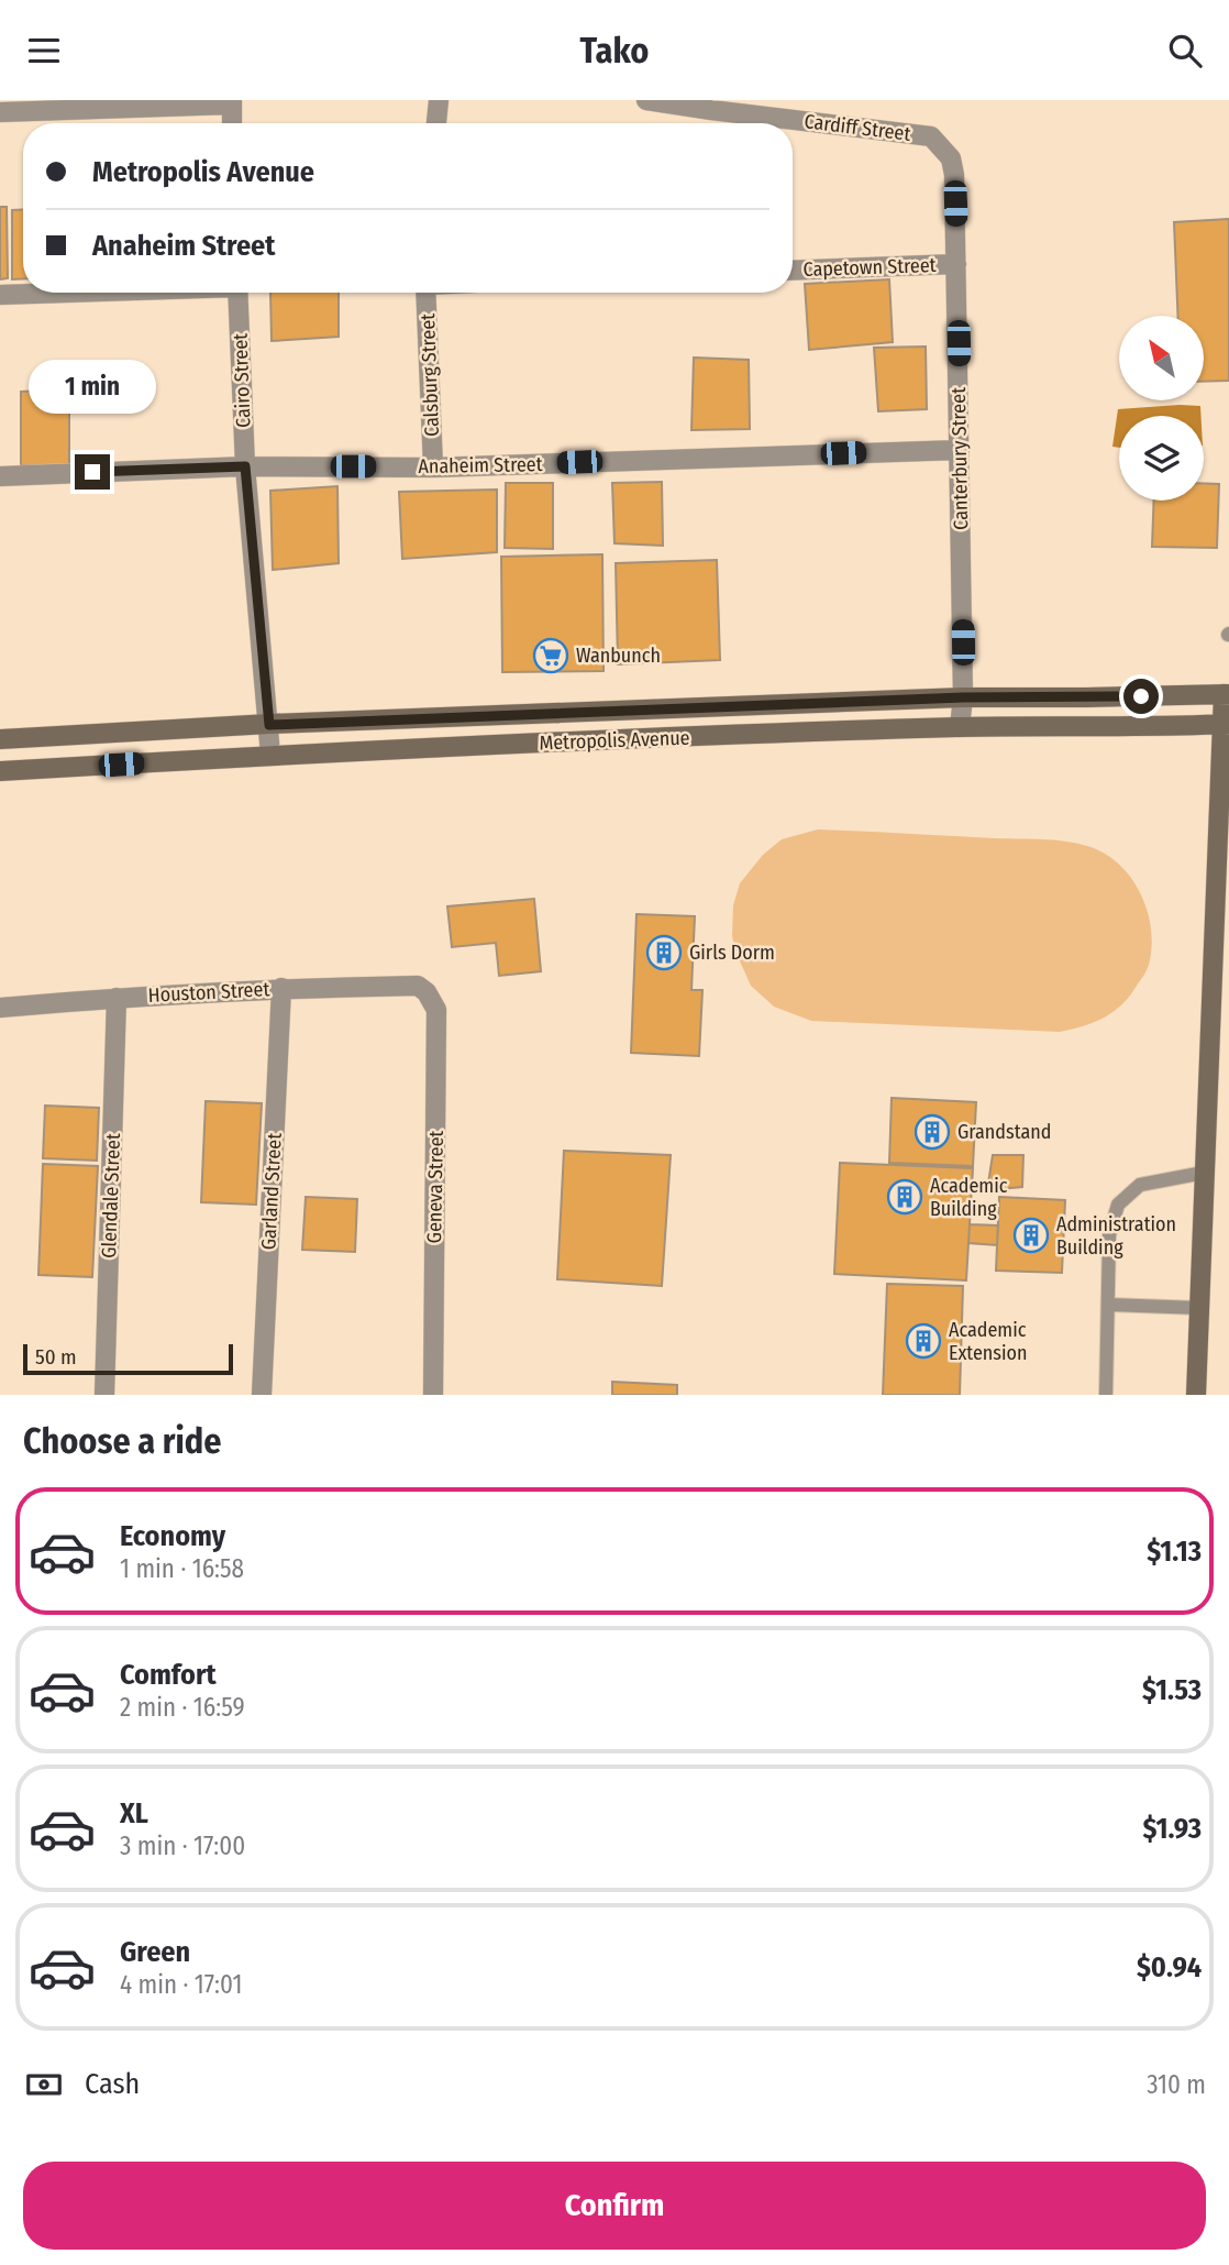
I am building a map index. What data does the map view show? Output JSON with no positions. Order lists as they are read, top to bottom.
{
  "streets": {
    "main road": ["Metropolis Avenue"],
    "street": [
      "Cardiff Street",
      "Capetown Street",
      "Calsburg Street",
      "Cairo Street",
      "Canterbury Street",
      "Anaheim Street",
      "Houston Street",
      "Geneva Street",
      "Garland Street",
      "Glendale Street"
    ]
  },
  "crossings": [
    ["Cardiff Street", "Canterbury Street"],
    ["Capetown Street", "Canterbury Street"],
    ["Calsburg Street", "Anaheim Street"],
    ["Cairo Street", "Anaheim Street"],
    ["Cairo Street", "Metropolis Avenue"],
    ["Canterbury Street", "Anaheim Street"],
    ["Canterbury Street", "Metropolis Avenue"],
    ["Houston Street", "Geneva Street"],
    ["Houston Street", "Garland Street"],
    ["Houston Street", "Glendale Street"]
  ],
  "places": {
    "supermarket": ["Wanbunch"],
    "building": [
      "Girls Dorm",
      "Grandstand",
      "Academic Building",
      "Administration Building",
      "Academic Extension"
    ]
  },
  "scale_bar": "50 m",
  "north": "top left",
  "page": {
    "header": "Tako",
    "banner": ["Metropolis Avenue", "Anaheim Street"],
    "bubble": "1 min",
    "scale": "50 m",
    "heading": "Choose a ride",
    "list": [
      {
        "name": "Economy",
        "note": "1 min · 16:58",
        "value": "$1.13"
      },
      {
        "name": "Comfort",
        "note": "2 min · 16:59",
        "value": "$1.53"
      },
      {
        "name": "XL",
        "note": "3 min · 17:00",
        "value": "$1.93"
      },
      {
        "name": "Green",
        "note": "4 min · 17:01",
        "value": "$0.94"
      }
    ],
    "pay": ["Cash", "310 m"],
    "buttons": "Confirm"
  }
}
